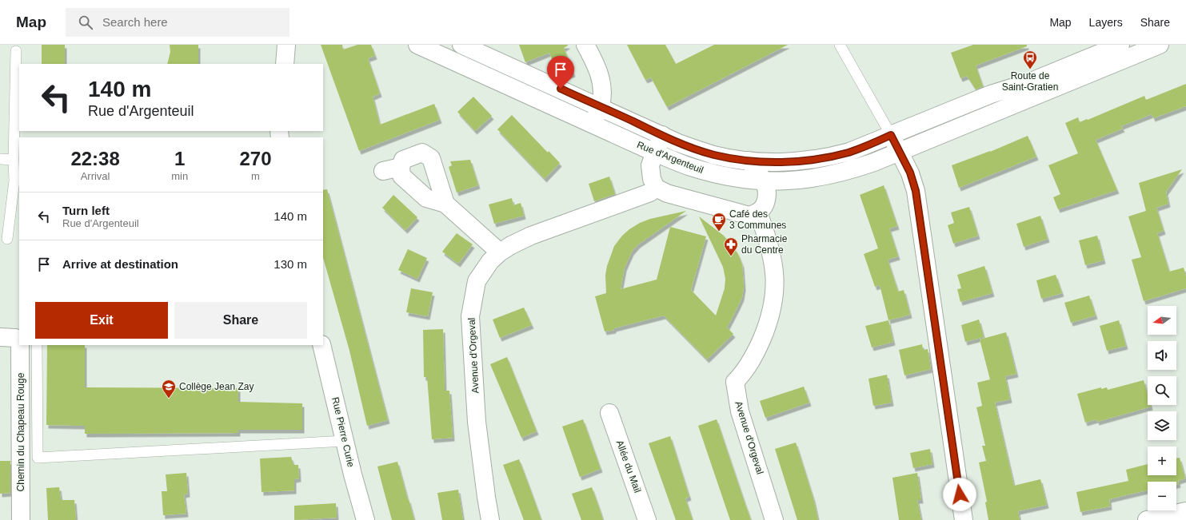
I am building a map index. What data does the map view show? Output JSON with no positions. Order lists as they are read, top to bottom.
{
  "streets": {
    "street": [
      "Rue d'Argenteuil",
      "Avenue d'Orgeval",
      "Chemin du Chapeau Rouge",
      "Rue Pierre Curie",
      "Allée du Mail"
    ]
  },
  "places": {
    "bus stop": ["Route de Saint-Gratien"],
    "cafe": ["Café des 3 Communes"],
    "pharmacy": ["Pharmacie du Centre"],
    "school or university": ["Collège Jean Zay"]
  },
  "north": "left",
  "page": {
    "header": "Map",
    "search": "Search here",
    "nav": ["Map", "Layers", "Share"],
    "turn": ["140 m", "Rue d'Argenteuil"],
    "eta": [
      "22:38",
      "Arrival",
      "1",
      "min",
      "270",
      "m"
    ],
    "list": [
      {
        "name": "Turn left",
        "note": "Rue d'Argenteuil",
        "value": "140 m"
      },
      {
        "name": "Arrive at destination",
        "value": "130 m"
      }
    ],
    "buttons": ["Exit", "Share"],
    "map_buttons": ["+", "−"]
  }
}
